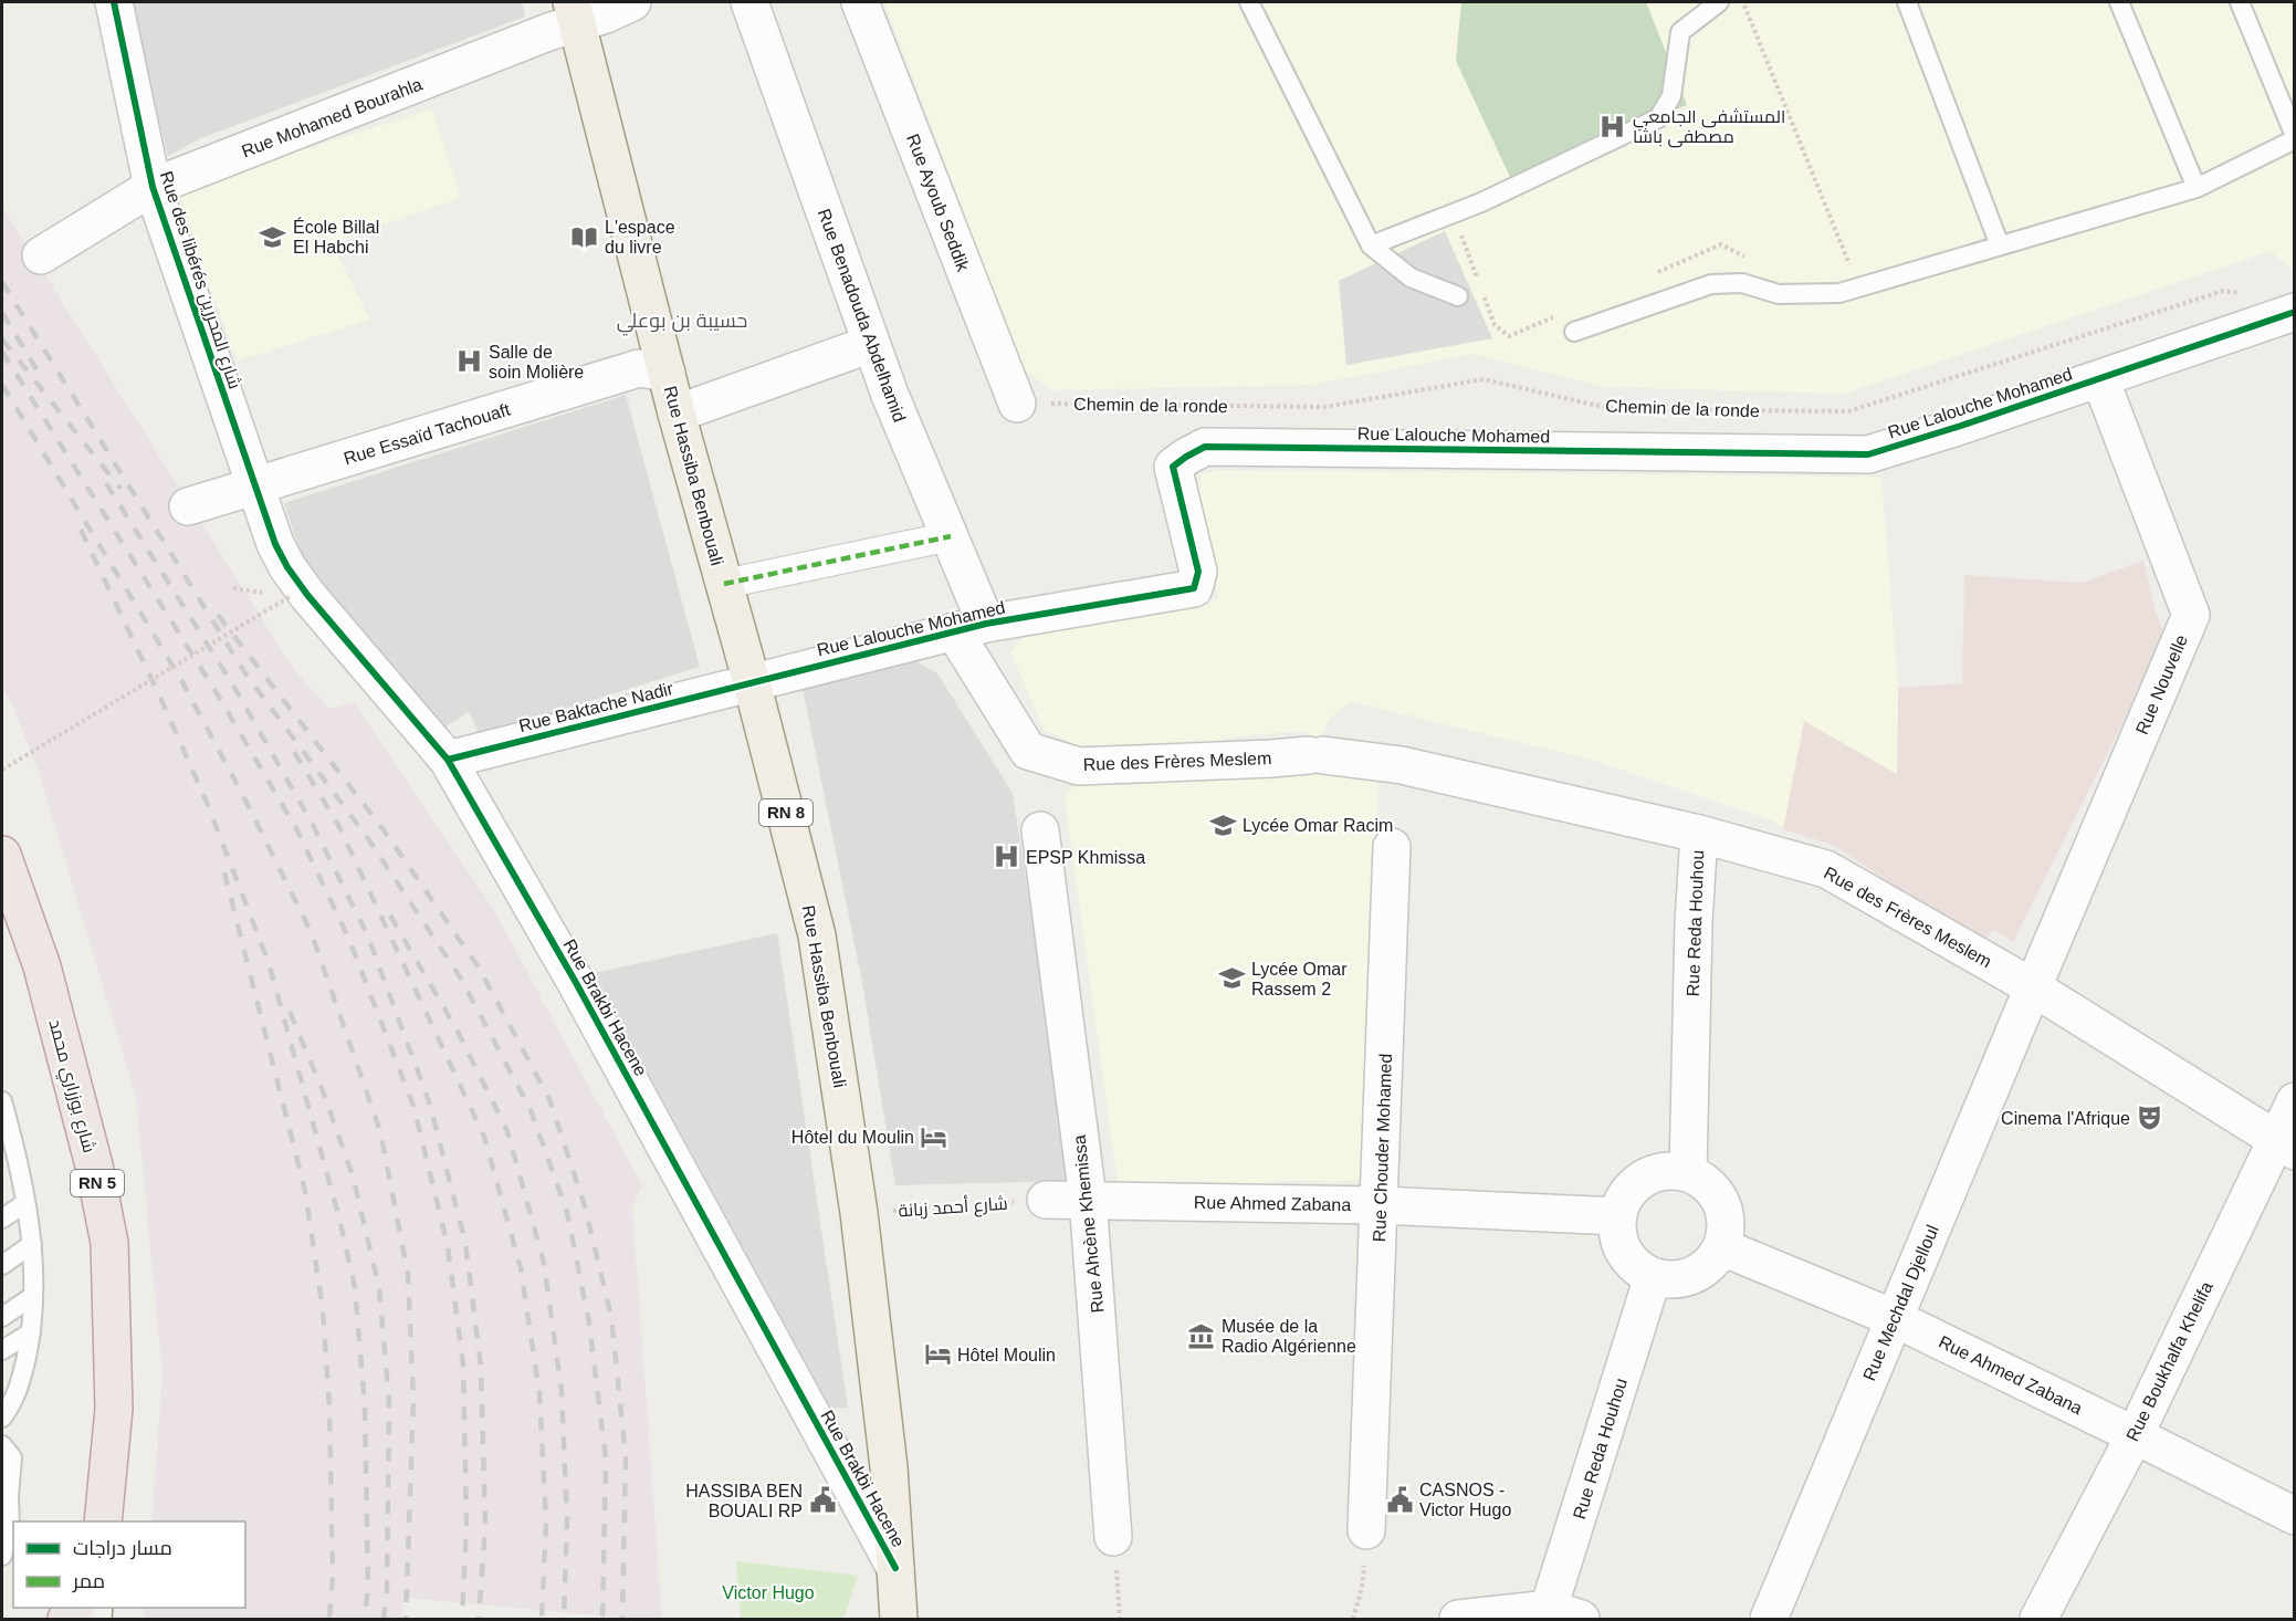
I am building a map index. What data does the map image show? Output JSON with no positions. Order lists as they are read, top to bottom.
{
  "streets": {
    "highway": ["شارع بوزراري محمد", "RN 5"],
    "main road": ["Rue Hassiba Benbouali", "RN 8"],
    "street": [
      "Rue Mohamed Bourahla",
      "Rue Ayoub Seddik",
      "Rue des libérés شارع المحررين",
      "Rue Benadouda Abdelhamid",
      "Rue Lalouche Mohamed",
      "Rue Essaïd Tachouaft",
      "Rue Nouvelle",
      "Rue Baktache Nadir",
      "Rue des Frères Meslem",
      "Rue Reda Houhou",
      "Rue Brakbi Hacene",
      "Rue Chouder Mohamed",
      "Rue Ahmed Zabana",
      "Rue Ahcène Khemissa",
      "Rue Mechdal Djelloul",
      "Rue Boukhalfa Khelifa"
    ],
    "path": ["Chemin de la ronde", "شارع أحمد زبانة"]
  },
  "crossings": [
    ["Rue Mohamed Bourahla", "Rue des libérés شارع المحررين"],
    ["Rue Mohamed Bourahla", "Rue Hassiba Benbouali"],
    ["Rue Ayoub Seddik", "Chemin de la ronde"],
    ["Rue des libérés شارع المحررين", "Rue Essaïd Tachouaft"],
    ["Rue des libérés شارع المحررين", "Rue Brakbi Hacene"],
    ["Rue Benadouda Abdelhamid", "Rue Lalouche Mohamed"],
    ["Rue Benadouda Abdelhamid", "Rue des Frères Meslem"],
    ["Rue Lalouche Mohamed", "Rue Hassiba Benbouali"],
    ["Rue Lalouche Mohamed", "Rue Nouvelle"],
    ["Rue Lalouche Mohamed", "Rue Baktache Nadir"],
    ["Rue Lalouche Mohamed", "Rue des Frères Meslem"],
    ["Rue Essaïd Tachouaft", "Rue Hassiba Benbouali"],
    ["Rue Essaïd Tachouaft", "Rue Brakbi Hacene"],
    ["Rue Hassiba Benbouali", "Rue Baktache Nadir"],
    ["Rue Hassiba Benbouali", "Rue Brakbi Hacene"],
    ["Rue Hassiba Benbouali", "شارع أحمد زبانة"],
    ["Rue Nouvelle", "Rue des Frères Meslem"],
    ["Rue Nouvelle", "Rue Mechdal Djelloul"],
    ["Rue Baktache Nadir", "Rue Brakbi Hacene"],
    ["Rue des Frères Meslem", "Rue Reda Houhou"],
    ["Rue des Frères Meslem", "Rue Mechdal Djelloul"],
    ["Rue des Frères Meslem", "Rue Boukhalfa Khelifa"],
    ["Rue Reda Houhou", "Rue Ahmed Zabana"],
    ["Rue Chouder Mohamed", "Rue Ahmed Zabana"],
    ["Rue Ahmed Zabana", "شارع أحمد زبانة"],
    ["Rue Ahmed Zabana", "Rue Ahcène Khemissa"],
    ["Rue Ahmed Zabana", "Rue Mechdal Djelloul"],
    ["Rue Ahmed Zabana", "Rue Boukhalfa Khelifa"]
  ],
  "districts": ["حسيبة بن بوعلي"],
  "parks": ["Victor Hugo"],
  "places": {
    "hospital": ["المستشفى الجامعي مصطفى باشا", "Salle de soin Molière", "EPSP Khmissa"],
    "school or university": ["École Billal El Habchi", "Lycée Omar Racim", "Lycée Omar Rassem 2"],
    "library": ["L'espace du livre"],
    "theatre": ["Cinema l'Afrique"],
    "hotel": ["Hôtel du Moulin", "Hôtel Moulin"],
    "museum": ["Musée de la Radio Algérienne"],
    "public building": ["CASNOS - Victor Hugo", "HASSIBA BEN BOUALI RP"]
  },
  "legend": ["مسار دراجات", "ممر"]
}
